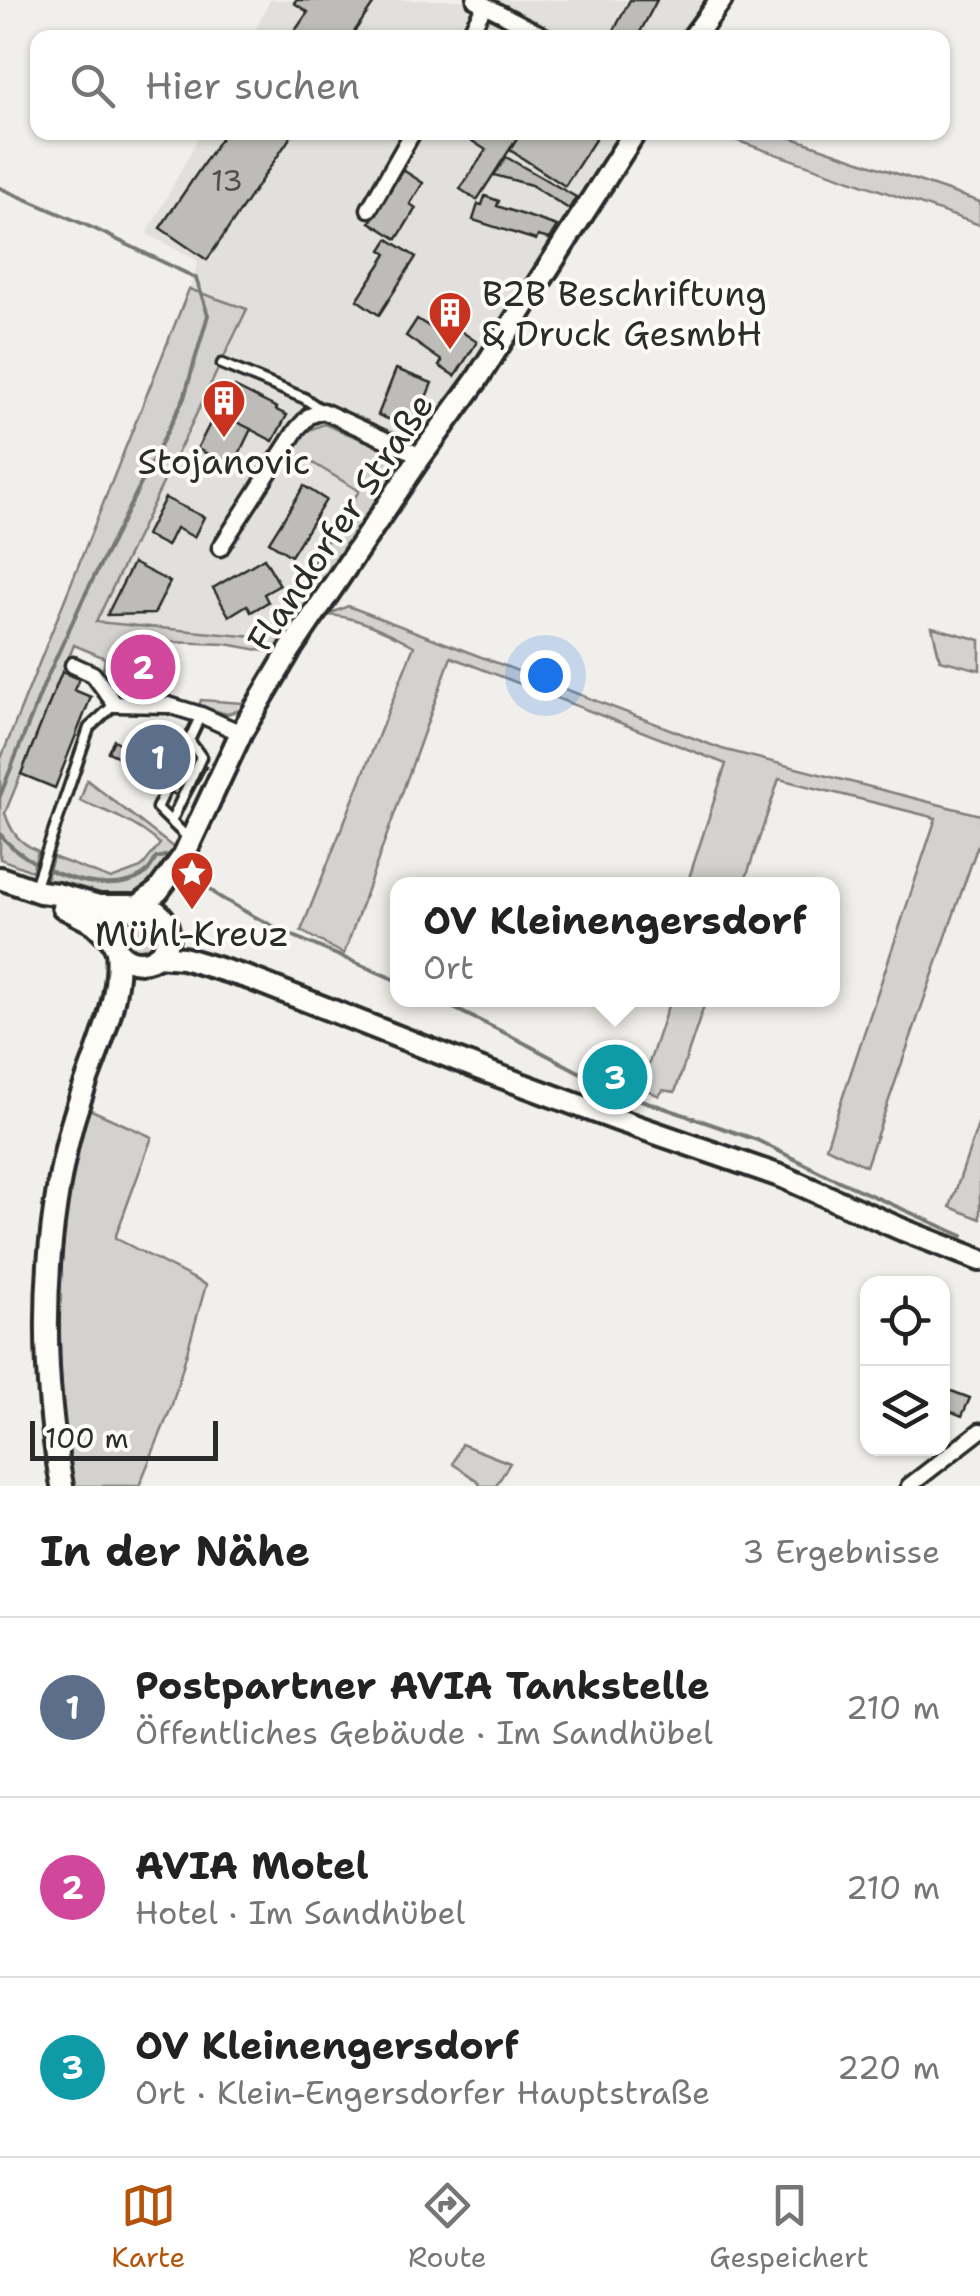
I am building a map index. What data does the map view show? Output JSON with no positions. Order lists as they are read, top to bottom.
{
  "streets": {
    "main road": ["Flandorfer Straße"]
  },
  "places": {
    "building": ["B2B Beschriftung & Druck GesmbH", "Stojanovic"],
    "place": ["Mühl-Kreuz"]
  },
  "house_numbers": ["13"],
  "scale_bar": "100 m",
  "page": {
    "search": "Hier suchen",
    "pins": ["2", "1", "3"],
    "popup": ["OV Kleinengersdorf", "Ort"],
    "scale": "100 m",
    "heading": ["In der Nähe", "3 Ergebnisse"],
    "list": [
      {
        "mark": "1",
        "name": "Postpartner AVIA Tankstelle",
        "note": "Öffentliches Gebäude · Im Sandhübel",
        "value": "210 m"
      },
      {
        "mark": "2",
        "name": "AVIA Motel",
        "note": "Hotel · Im Sandhübel",
        "value": "210 m"
      },
      {
        "mark": "3",
        "name": "OV Kleinengersdorf",
        "note": "Ort · Klein-Engersdorfer Hauptstraße",
        "value": "220 m"
      }
    ],
    "nav": ["Karte", "Route", "Gespeichert"]
  }
}
